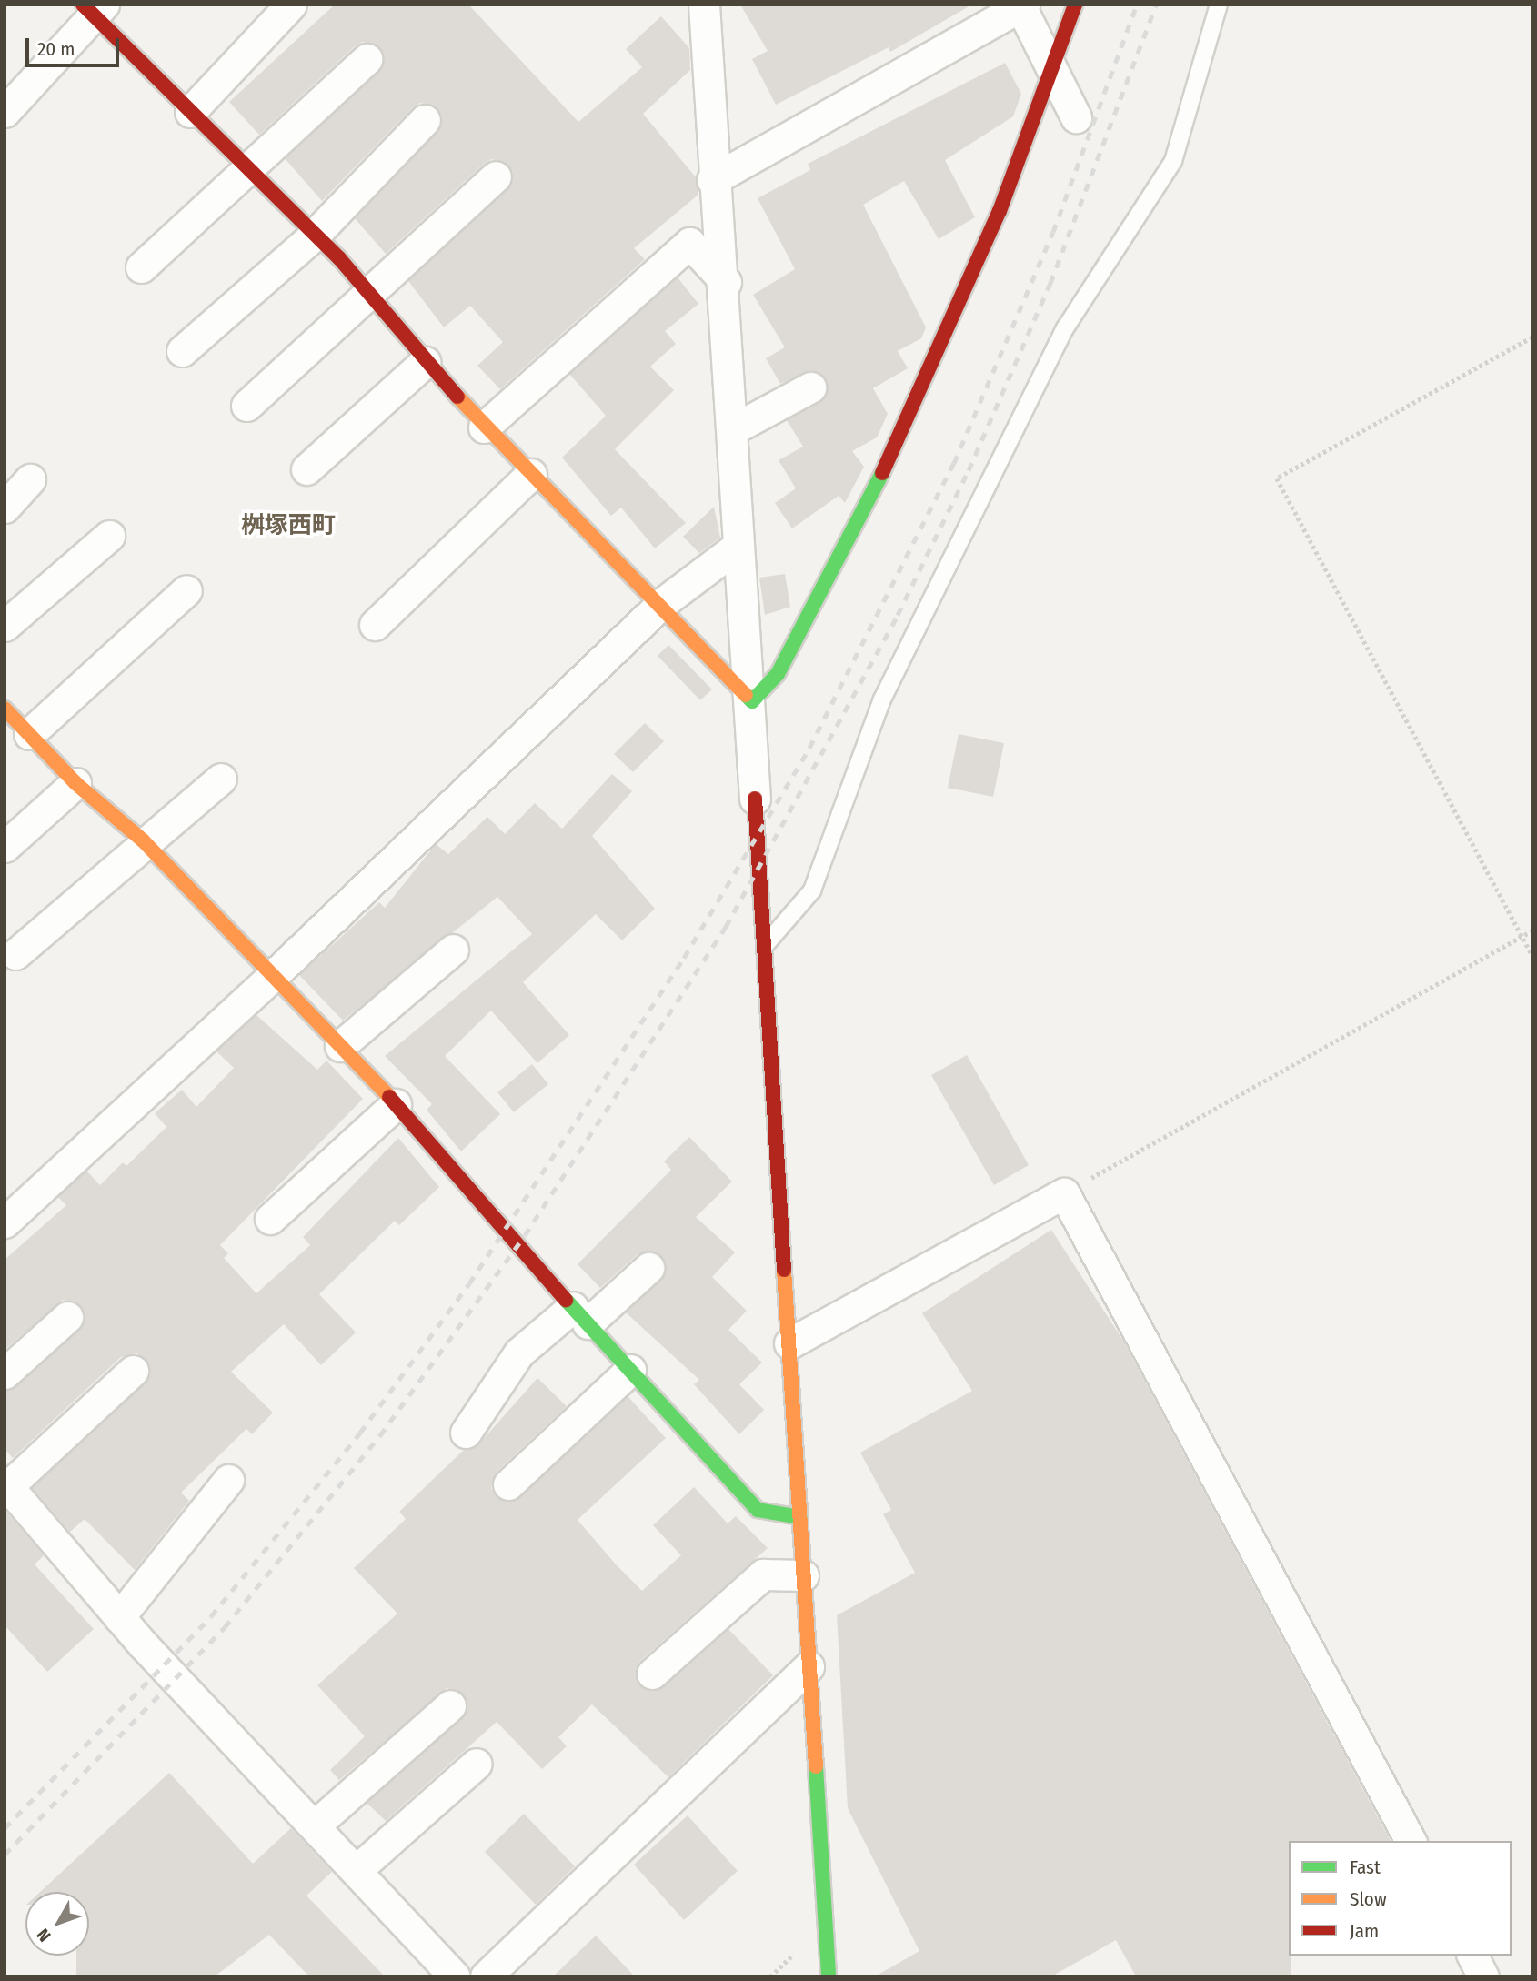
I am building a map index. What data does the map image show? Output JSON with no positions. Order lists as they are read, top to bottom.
{
  "districts": ["桝塚西町"],
  "legend": ["Fast", "Slow", "Jam"],
  "scale_bar": "20 m",
  "north": "bottom left"
}
